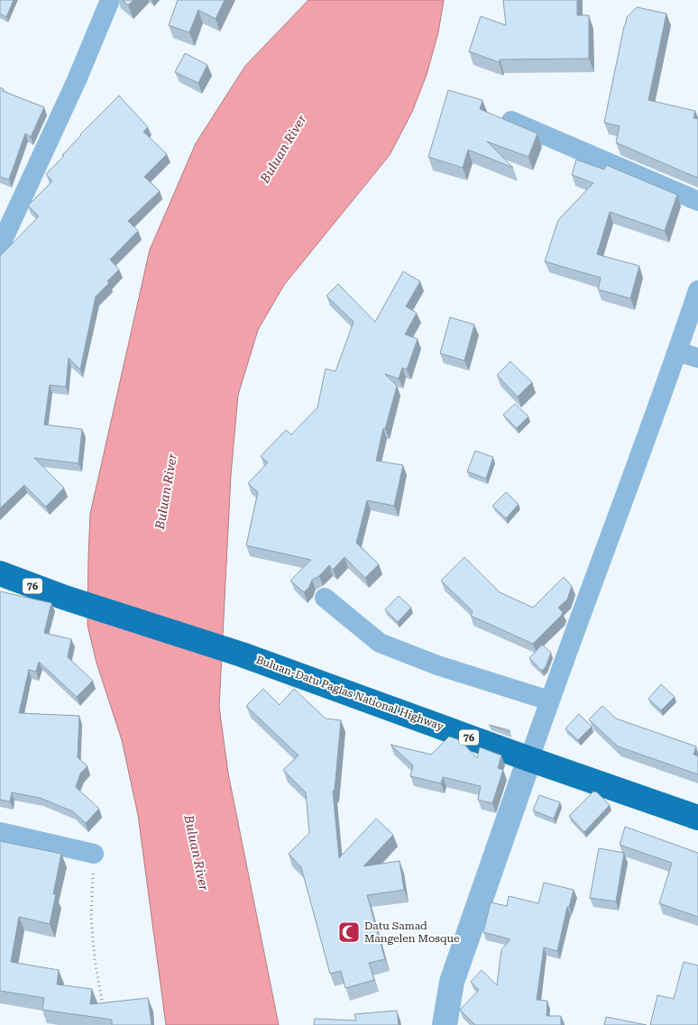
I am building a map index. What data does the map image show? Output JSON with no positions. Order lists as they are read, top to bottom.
{
  "streets": {
    "highway": ["76", "Buluan-Datu Paglas National Highway"]
  },
  "water": ["Buluan River"],
  "places": {
    "mosque": ["Datu Samad Mangelen Mosque"]
  }
}
